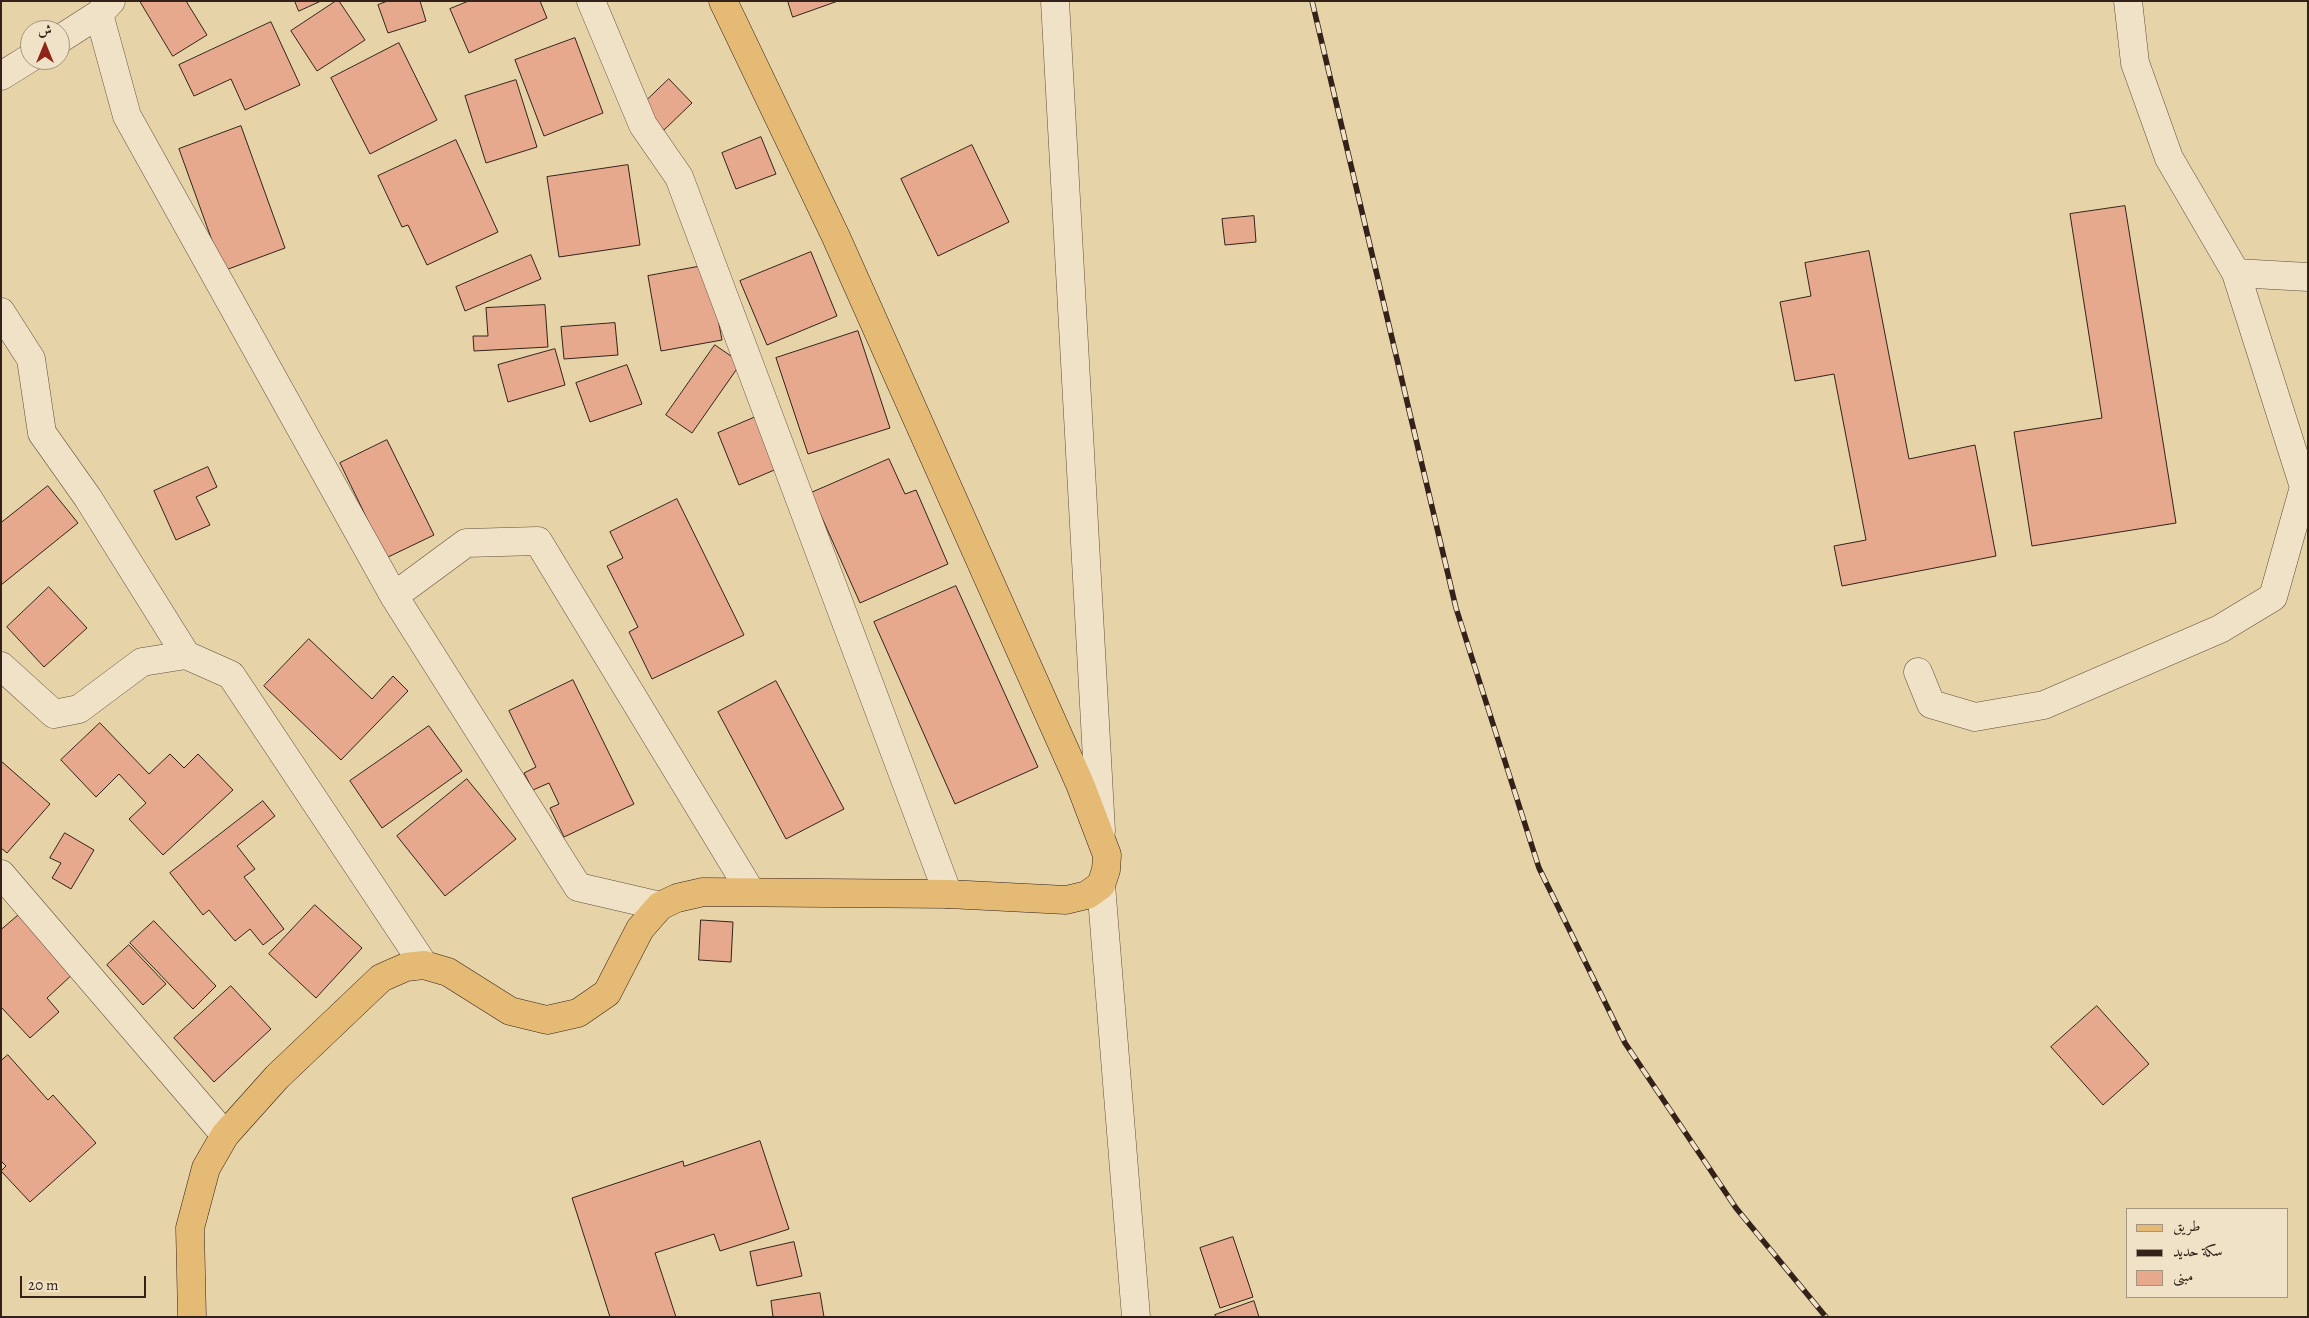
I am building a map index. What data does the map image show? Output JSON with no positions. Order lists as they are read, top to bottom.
{
  "legend": ["طريق", "سكة حديد", "مبنى"],
  "scale_bar": "20 m",
  "north": "top"
}
